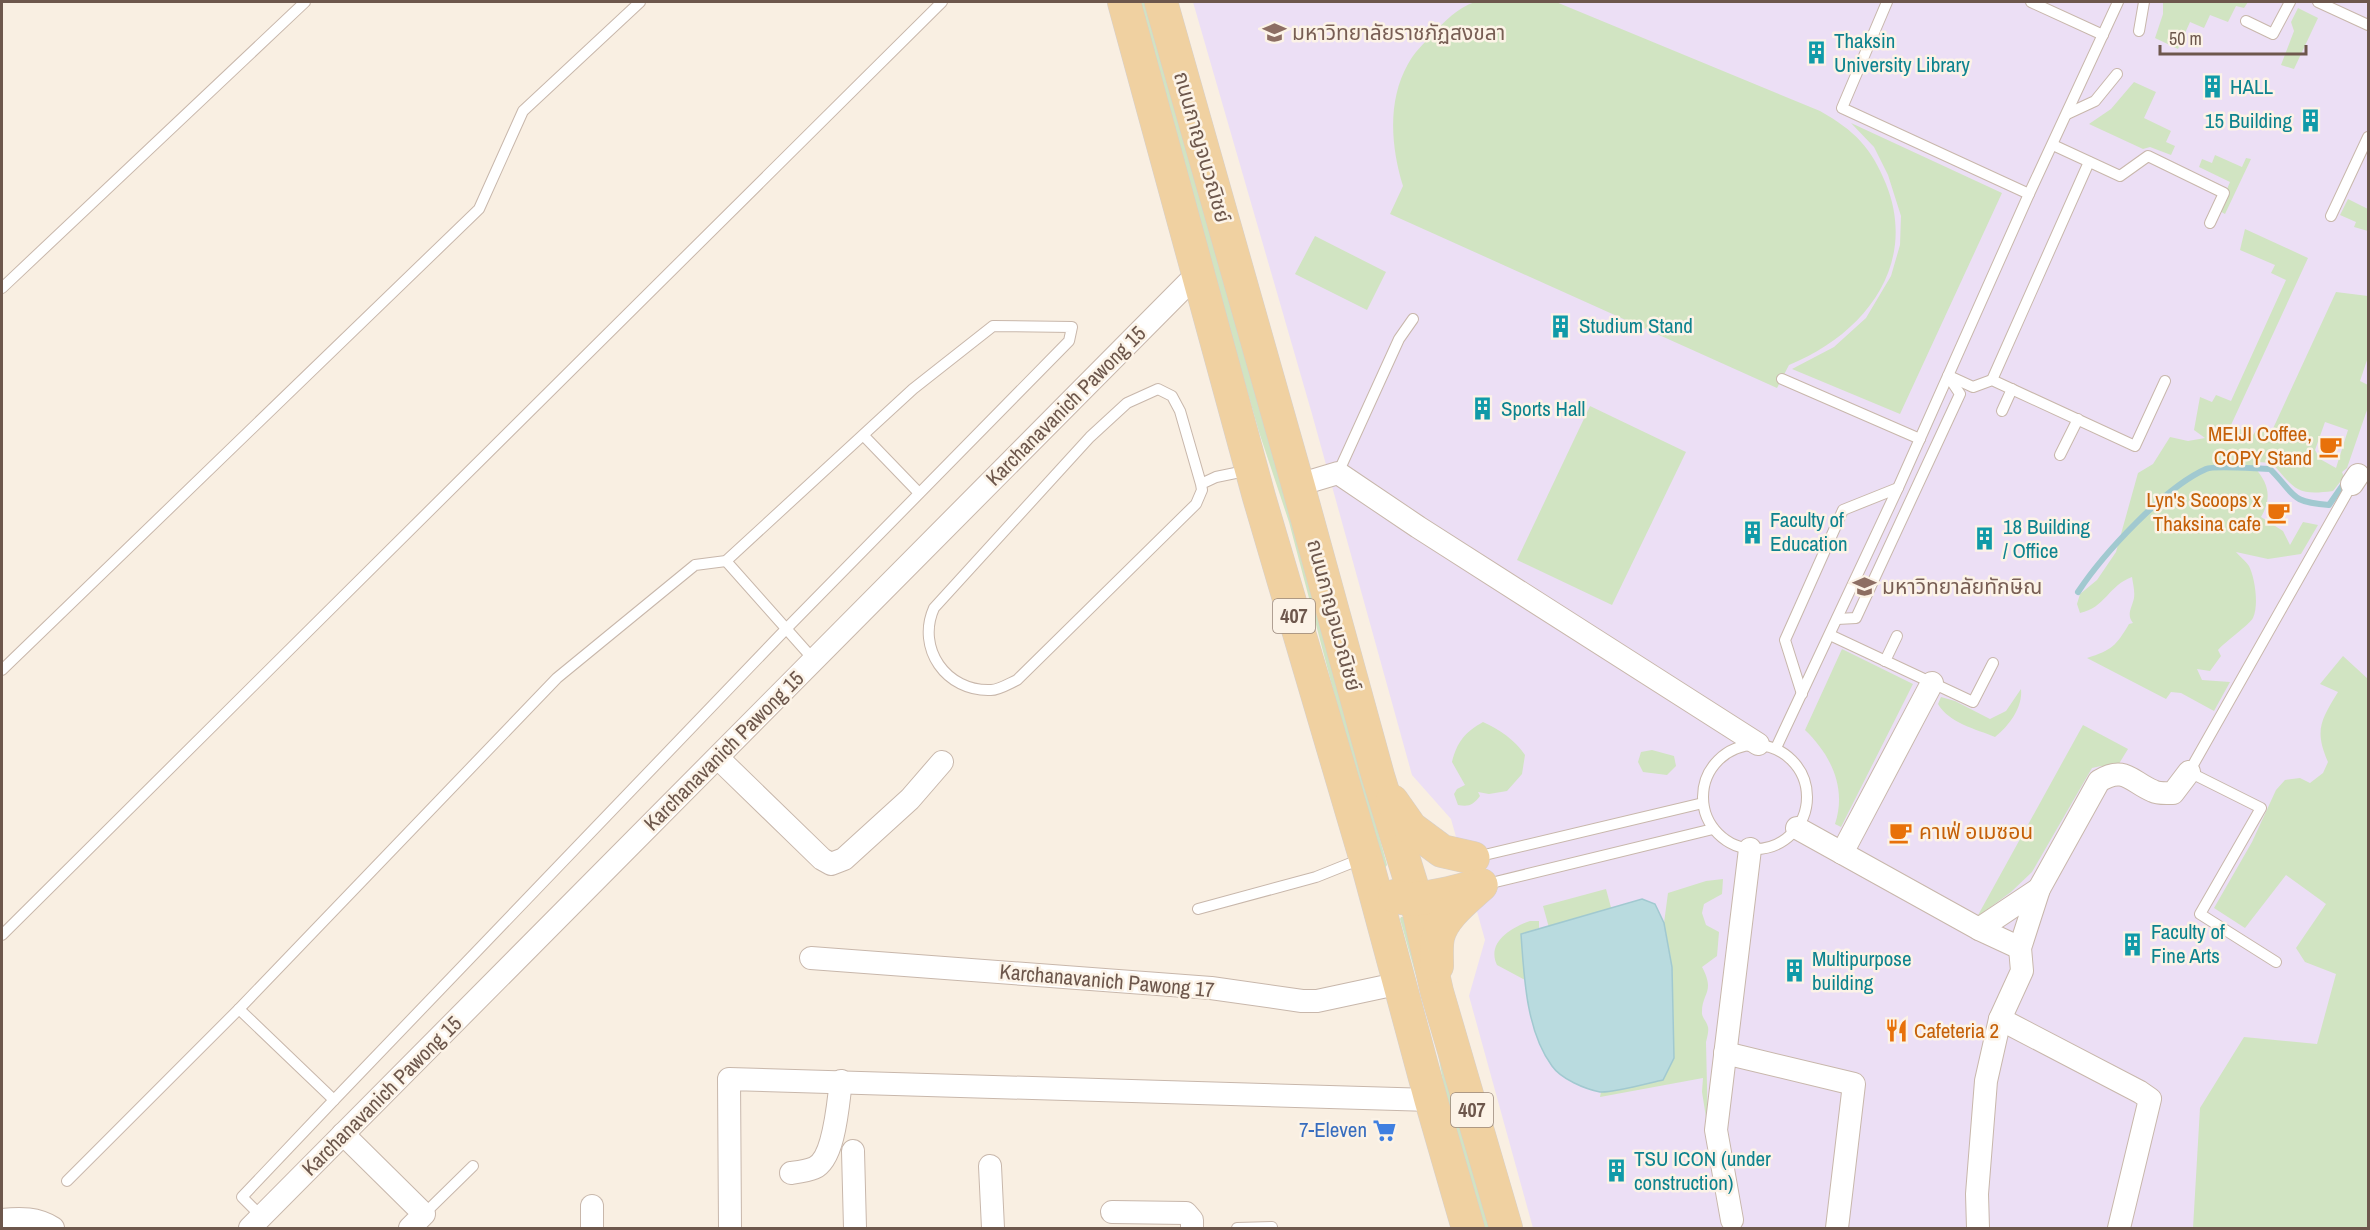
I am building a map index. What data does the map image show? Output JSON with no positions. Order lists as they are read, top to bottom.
{
  "streets": {
    "main road": ["ถนนกาญจนวณิชย์", "407"],
    "street": ["Karchanavanich Pawong 15", "Karchanavanich Pawong 17"]
  },
  "crossings": [
    ["ถนนกาญจนวณิชย์", "Karchanavanich Pawong 15"],
    ["ถนนกาญจนวณิชย์", "Karchanavanich Pawong 17"]
  ],
  "places": {
    "school or university": ["มหาวิทยาลัยราชภัฏสงขลา", "มหาวิทยาลัยทักษิณ"],
    "building": [
      "Thaksin University Library",
      "HALL",
      "15 Building",
      "Studium Stand",
      "Sports Hall",
      "Faculty of Education",
      "18 Building / Office",
      "Faculty of Fine Arts",
      "Multipurpose building",
      "TSU ICON (under construction)"
    ],
    "cafe": ["MEIJI Coffee, COPY Stand", "Lyn's Scoops x Thaksina cafe", "คาเฟ่ อเมซอน"],
    "restaurant": ["Cafeteria 2"],
    "supermarket": ["7-Eleven"]
  },
  "scale_bar": "50 m"
}
